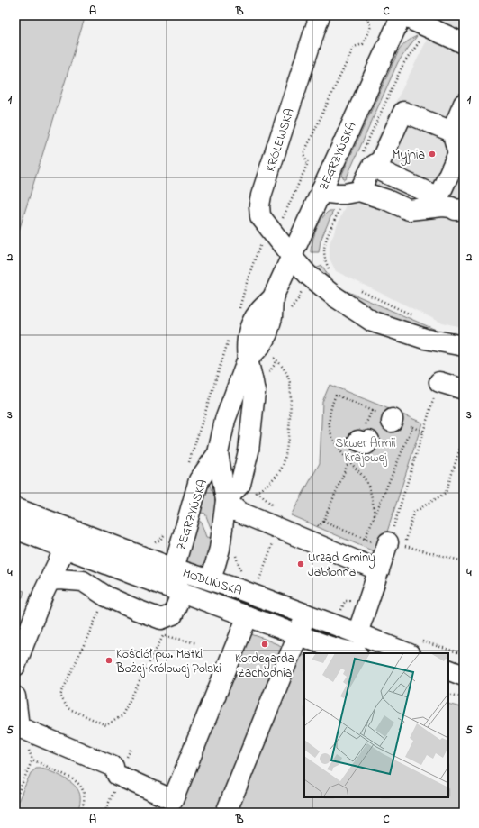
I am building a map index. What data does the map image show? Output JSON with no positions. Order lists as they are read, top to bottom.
{
  "streets": {
    "main road": ["KRÓLEWSKA", "ZEGRZYŃSKA", "MODLIŃSKA"]
  },
  "crossings": [
    ["KRÓLEWSKA", "ZEGRZYŃSKA"],
    ["ZEGRZYŃSKA", "MODLIŃSKA"]
  ],
  "parks": ["Skwer Armii Krajowej"],
  "places": [
    "Myjnia",
    "Urząd Gminy Jabłonna",
    "Kordegarda Zachodnia",
    "Kościół pw. Matki Bożej Królowej Polski"
  ],
  "grid": {
    "columns": ["A", "B", "C"],
    "rows": [
      "1",
      "2",
      "3",
      "4",
      "5"
    ]
  }
}
